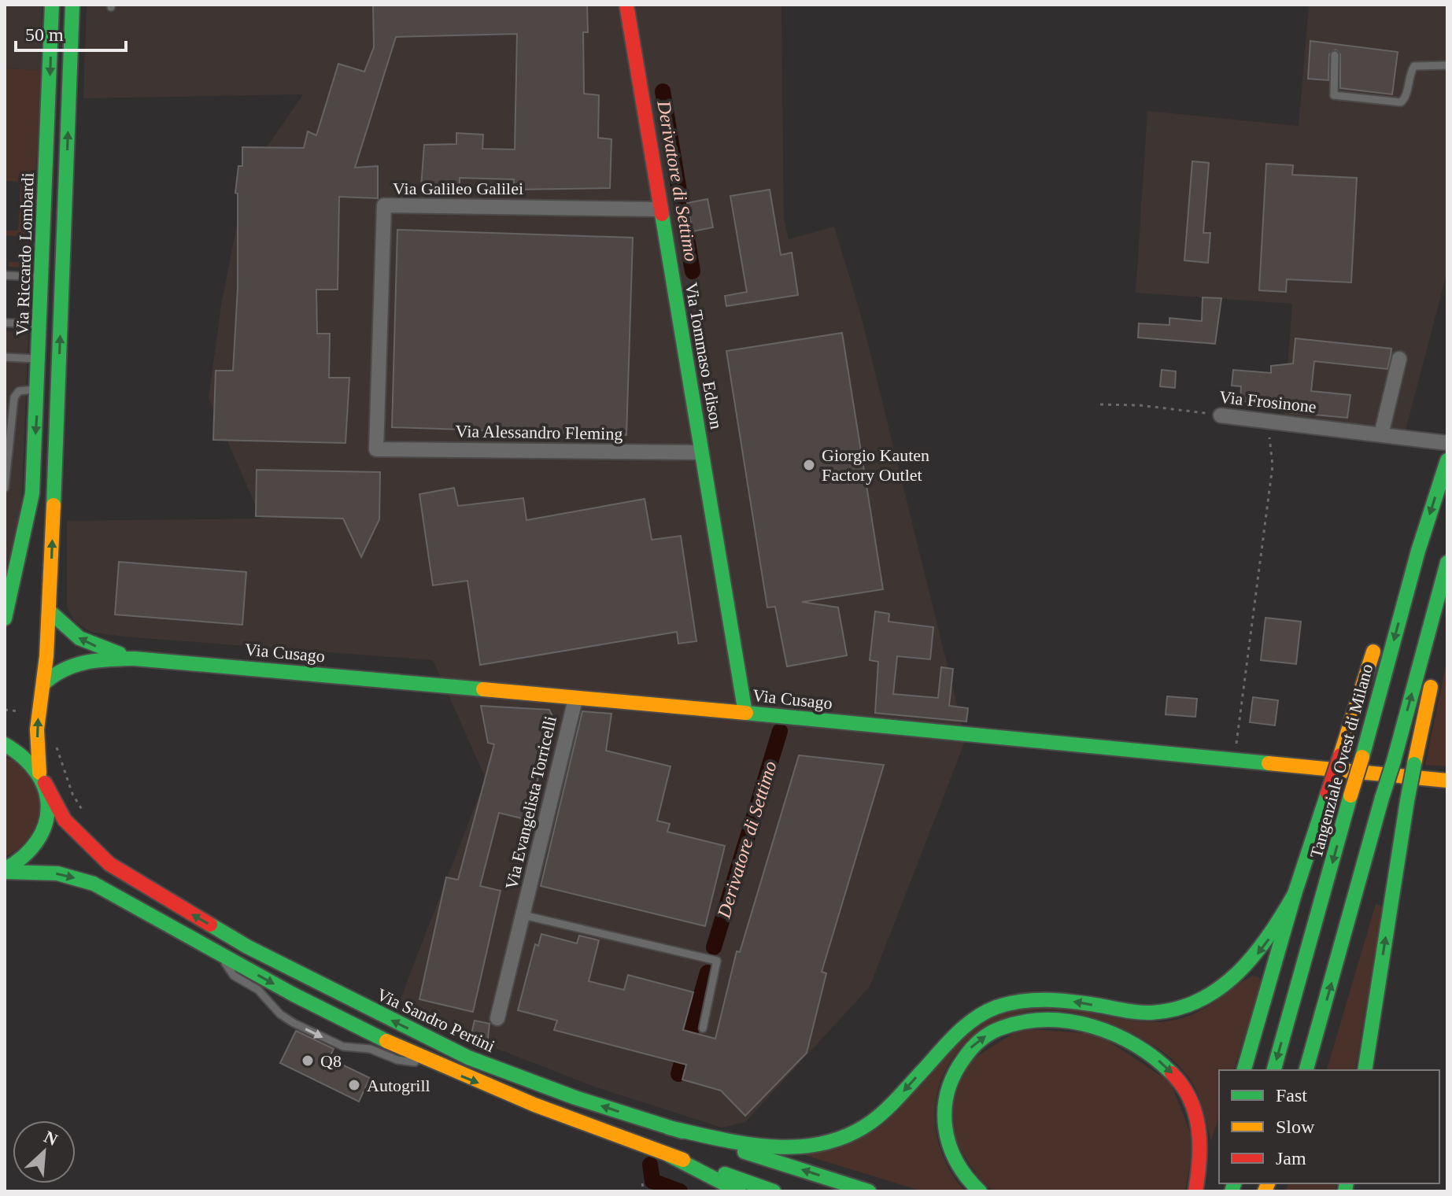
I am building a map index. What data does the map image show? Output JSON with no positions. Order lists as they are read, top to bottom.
{
  "streets": {
    "main road": [
      "Via Riccardo Lombardi",
      "Via Tommaso Edison",
      "Via Cusago",
      "Tangenziale Ovest di Milano",
      "Via Sandro Pertini"
    ],
    "street": [
      "Via Galileo Galilei",
      "Via Frosinone",
      "Via Alessandro Fleming",
      "Via Evangelista Torricelli"
    ]
  },
  "crossings": [
    ["Via Galileo Galilei", "Via Tommaso Edison"],
    ["Via Galileo Galilei", "Via Alessandro Fleming"],
    ["Via Tommaso Edison", "Via Alessandro Fleming"],
    ["Via Tommaso Edison", "Via Cusago"],
    ["Via Cusago", "Via Evangelista Torricelli"]
  ],
  "water": ["Derivatore di Settimo"],
  "places": ["Giorgio Kauten Factory Outlet", "Q8", "Autogrill"],
  "legend": ["Fast", "Slow", "Jam"],
  "scale_bar": "50 m",
  "north": "top right"
}
